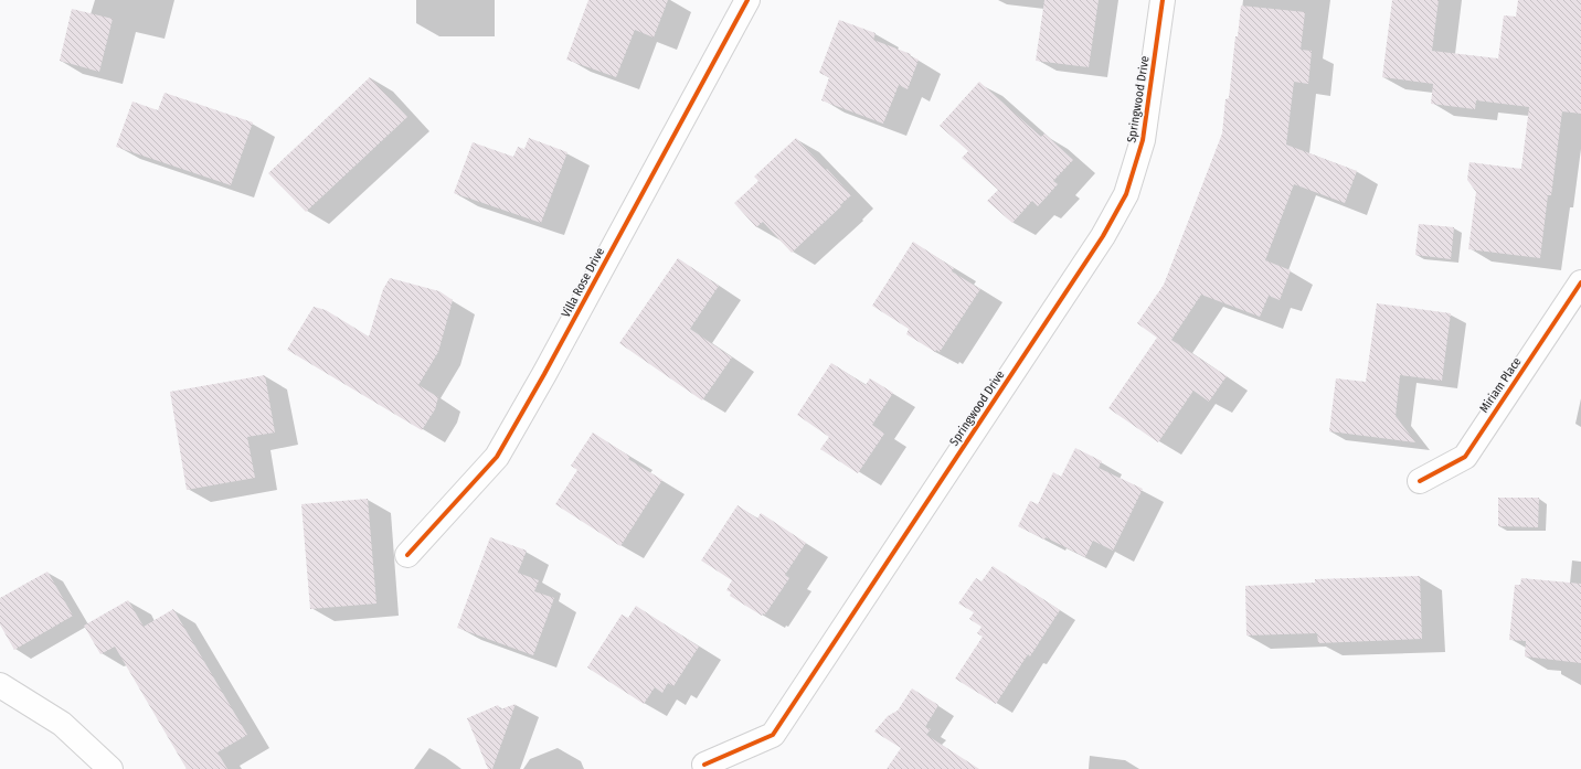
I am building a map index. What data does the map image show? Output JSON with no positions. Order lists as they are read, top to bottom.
{
  "streets": {
    "street": ["Springwood Drive", "Villa Rose Drive", "Miriam Place"]
  }
}
